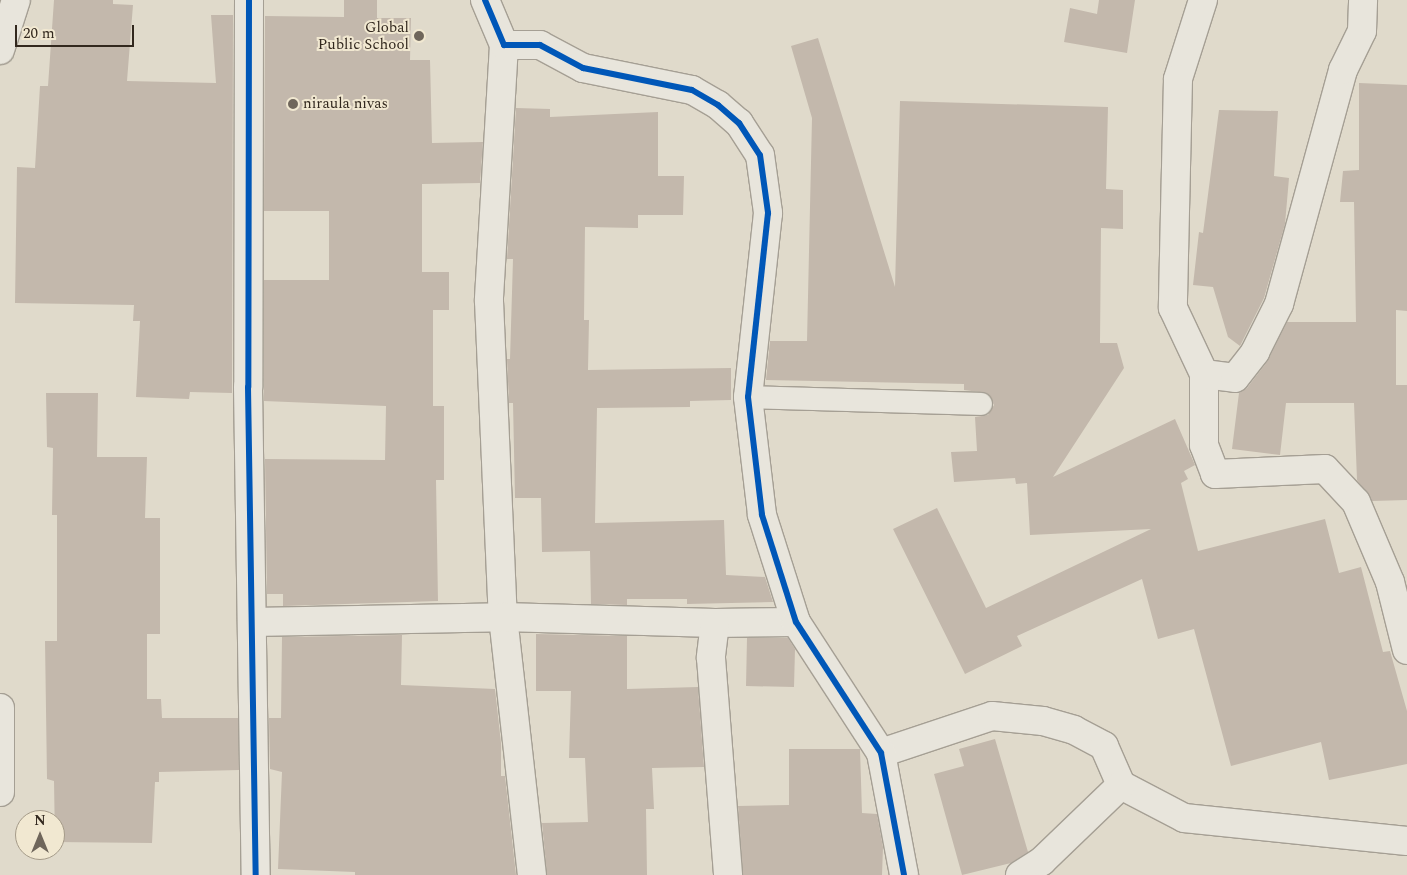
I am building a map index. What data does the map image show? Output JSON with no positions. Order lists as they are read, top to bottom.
{
  "places": ["Global Public School", "niraula nivas"],
  "scale_bar": "20 m",
  "north": "top"
}
